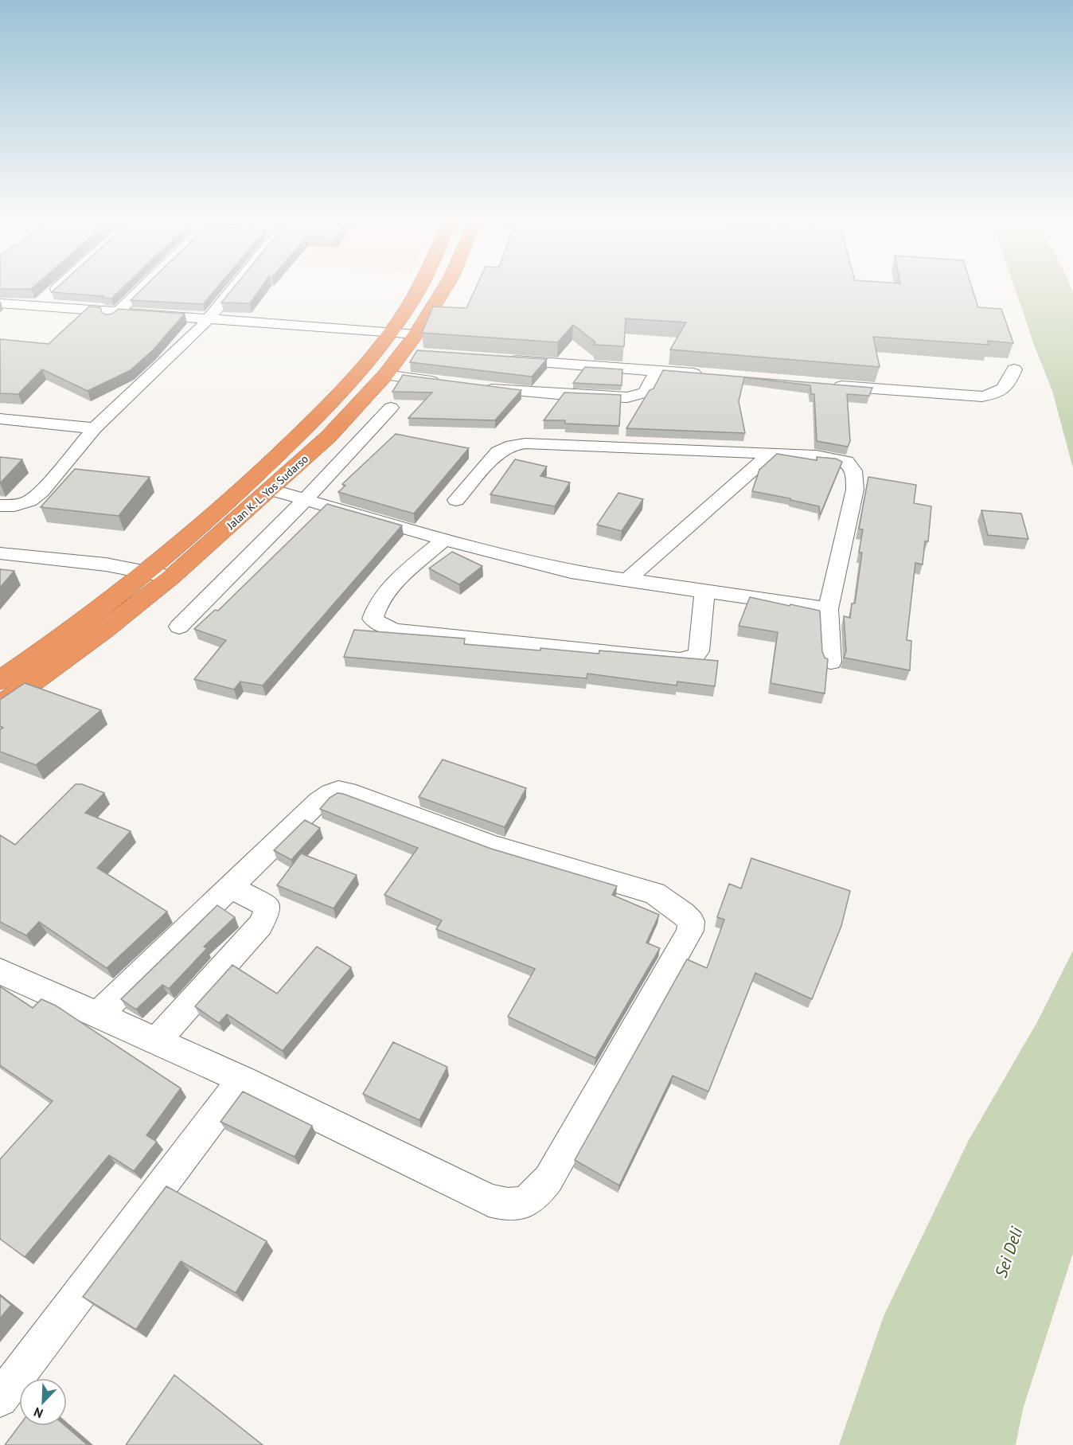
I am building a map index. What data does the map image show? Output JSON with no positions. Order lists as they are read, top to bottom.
{
  "streets": {
    "highway": ["Jalan K. L. Yos Sudarso"]
  },
  "water": ["Sei Deli"],
  "north": "bottom left"
}
